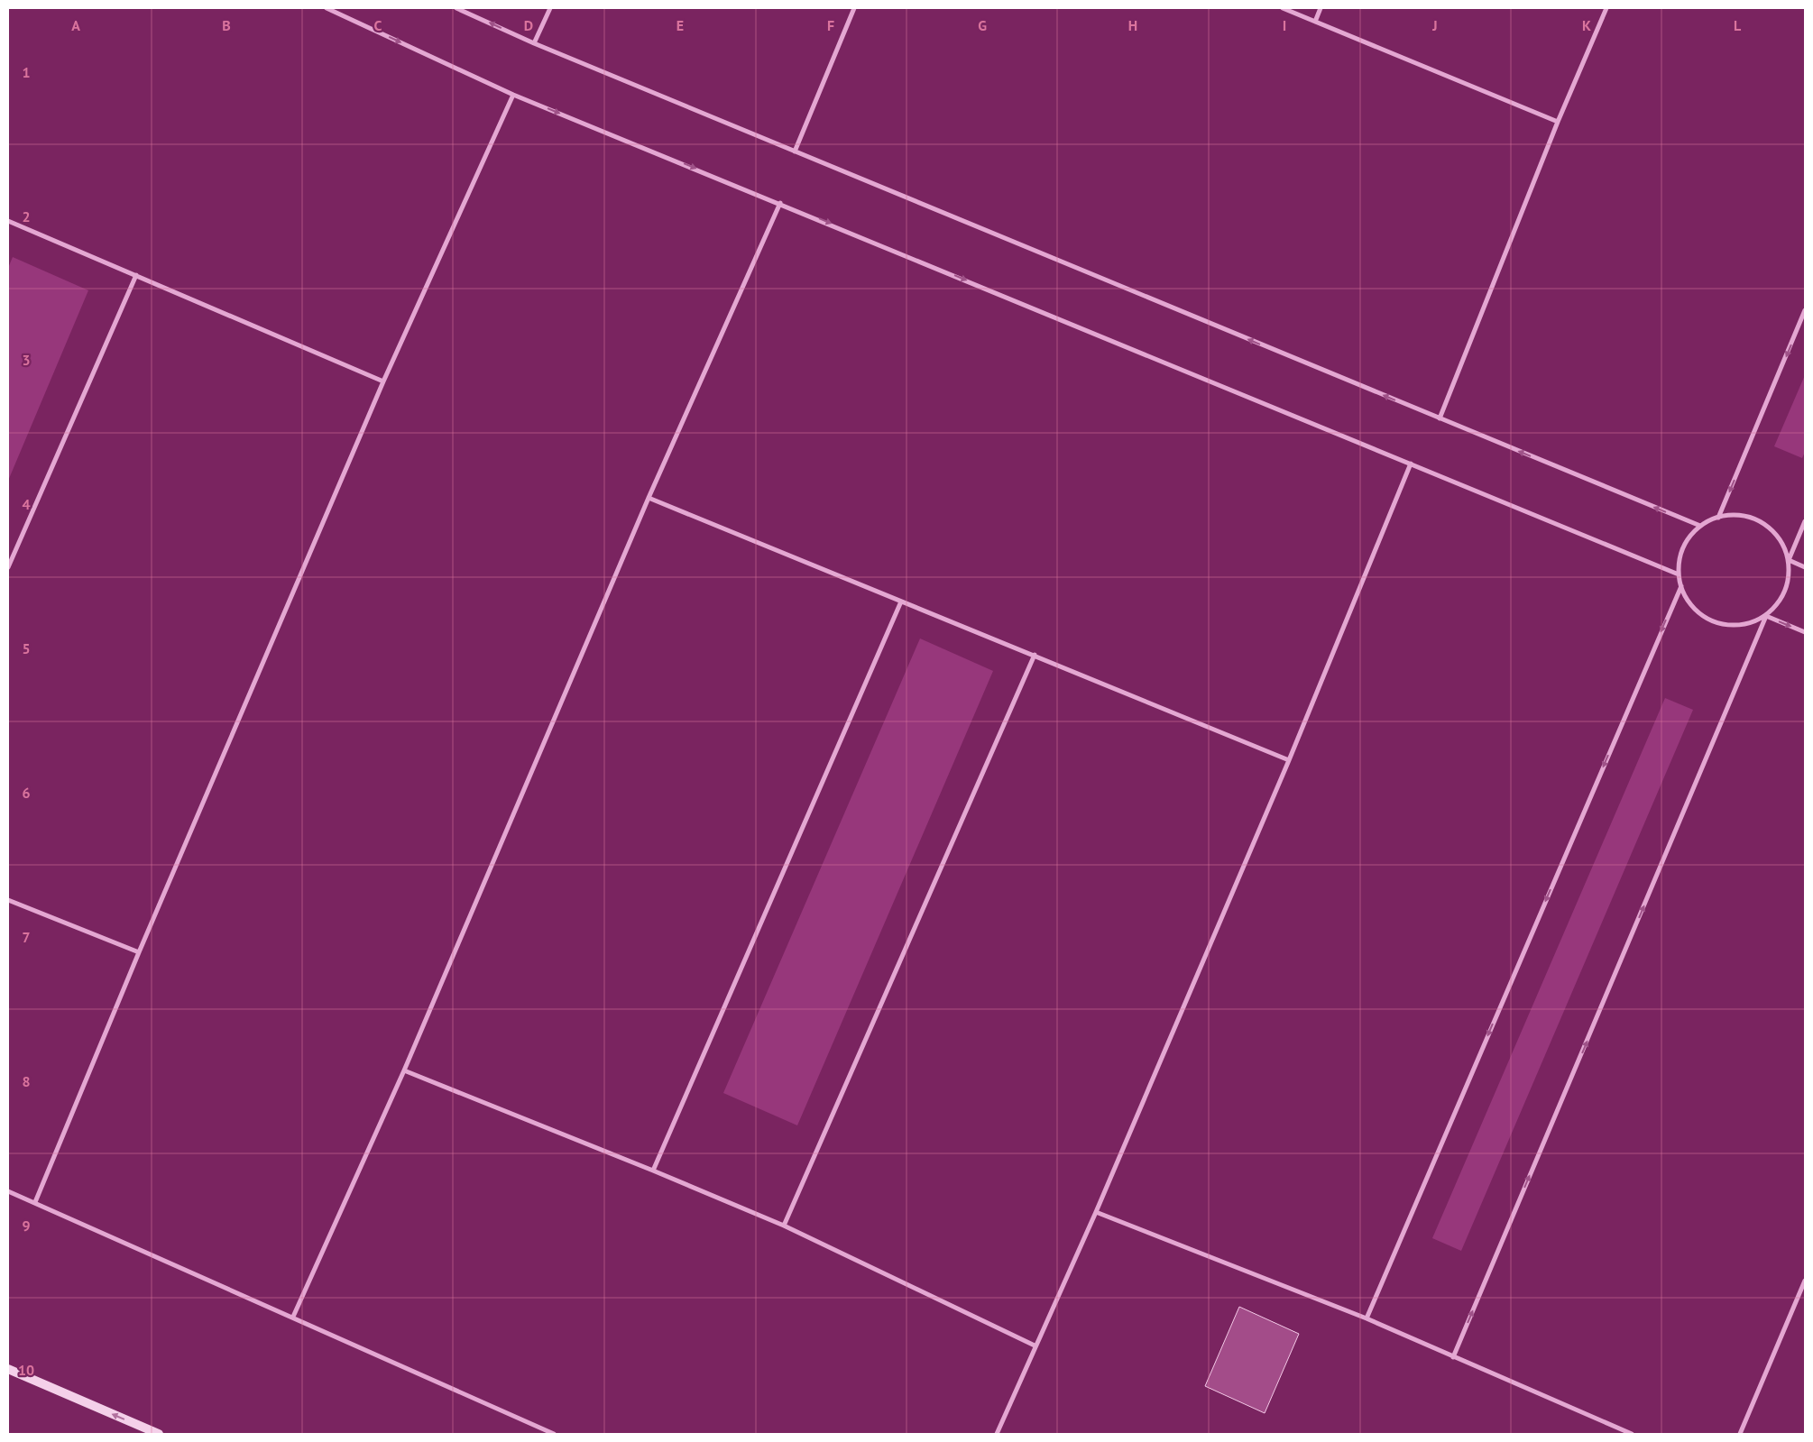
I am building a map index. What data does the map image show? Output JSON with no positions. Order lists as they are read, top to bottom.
{
  "grid": {
    "columns": [
      "A",
      "B",
      "C",
      "D",
      "E",
      "F",
      "G",
      "H",
      "I",
      "J",
      "K",
      "L"
    ],
    "rows": [
      "1",
      "2",
      "3",
      "4",
      "5",
      "6",
      "7",
      "8",
      "9",
      "10"
    ]
  }
}
